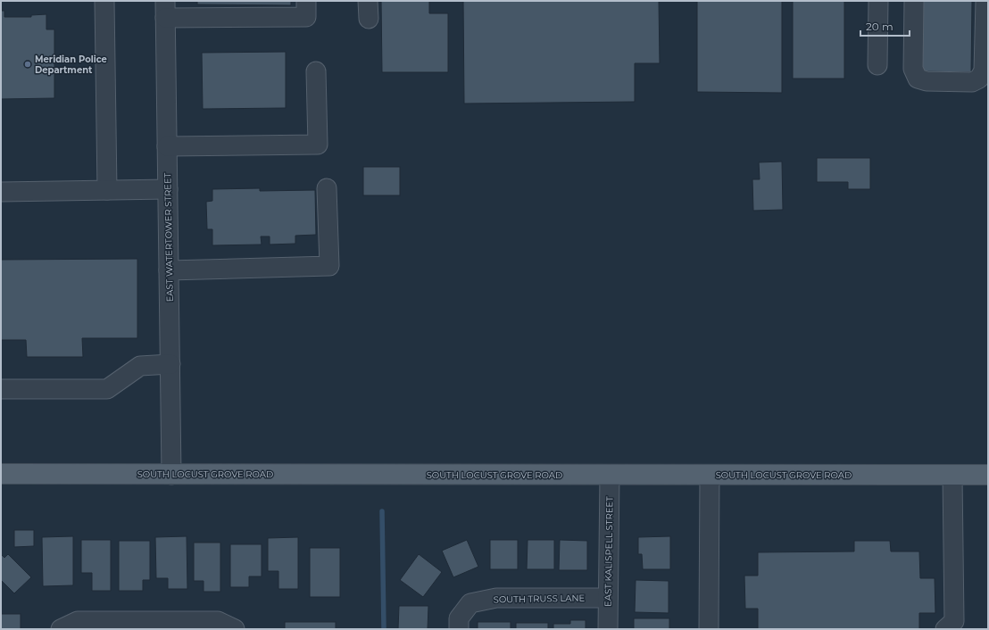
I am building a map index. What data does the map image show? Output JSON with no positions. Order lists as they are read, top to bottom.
{
  "streets": {
    "main road": ["SOUTH LOCUST GROVE ROAD"],
    "street": ["EAST WATERTOWER STREET", "EAST KALISPELL STREET", "SOUTH TRUSS LANE"]
  },
  "crossings": [
    ["EAST WATERTOWER STREET", "SOUTH LOCUST GROVE ROAD"],
    ["SOUTH LOCUST GROVE ROAD", "EAST KALISPELL STREET"],
    ["EAST KALISPELL STREET", "SOUTH TRUSS LANE"]
  ],
  "places": ["Meridian Police Department"],
  "scale_bar": "20 m"
}
